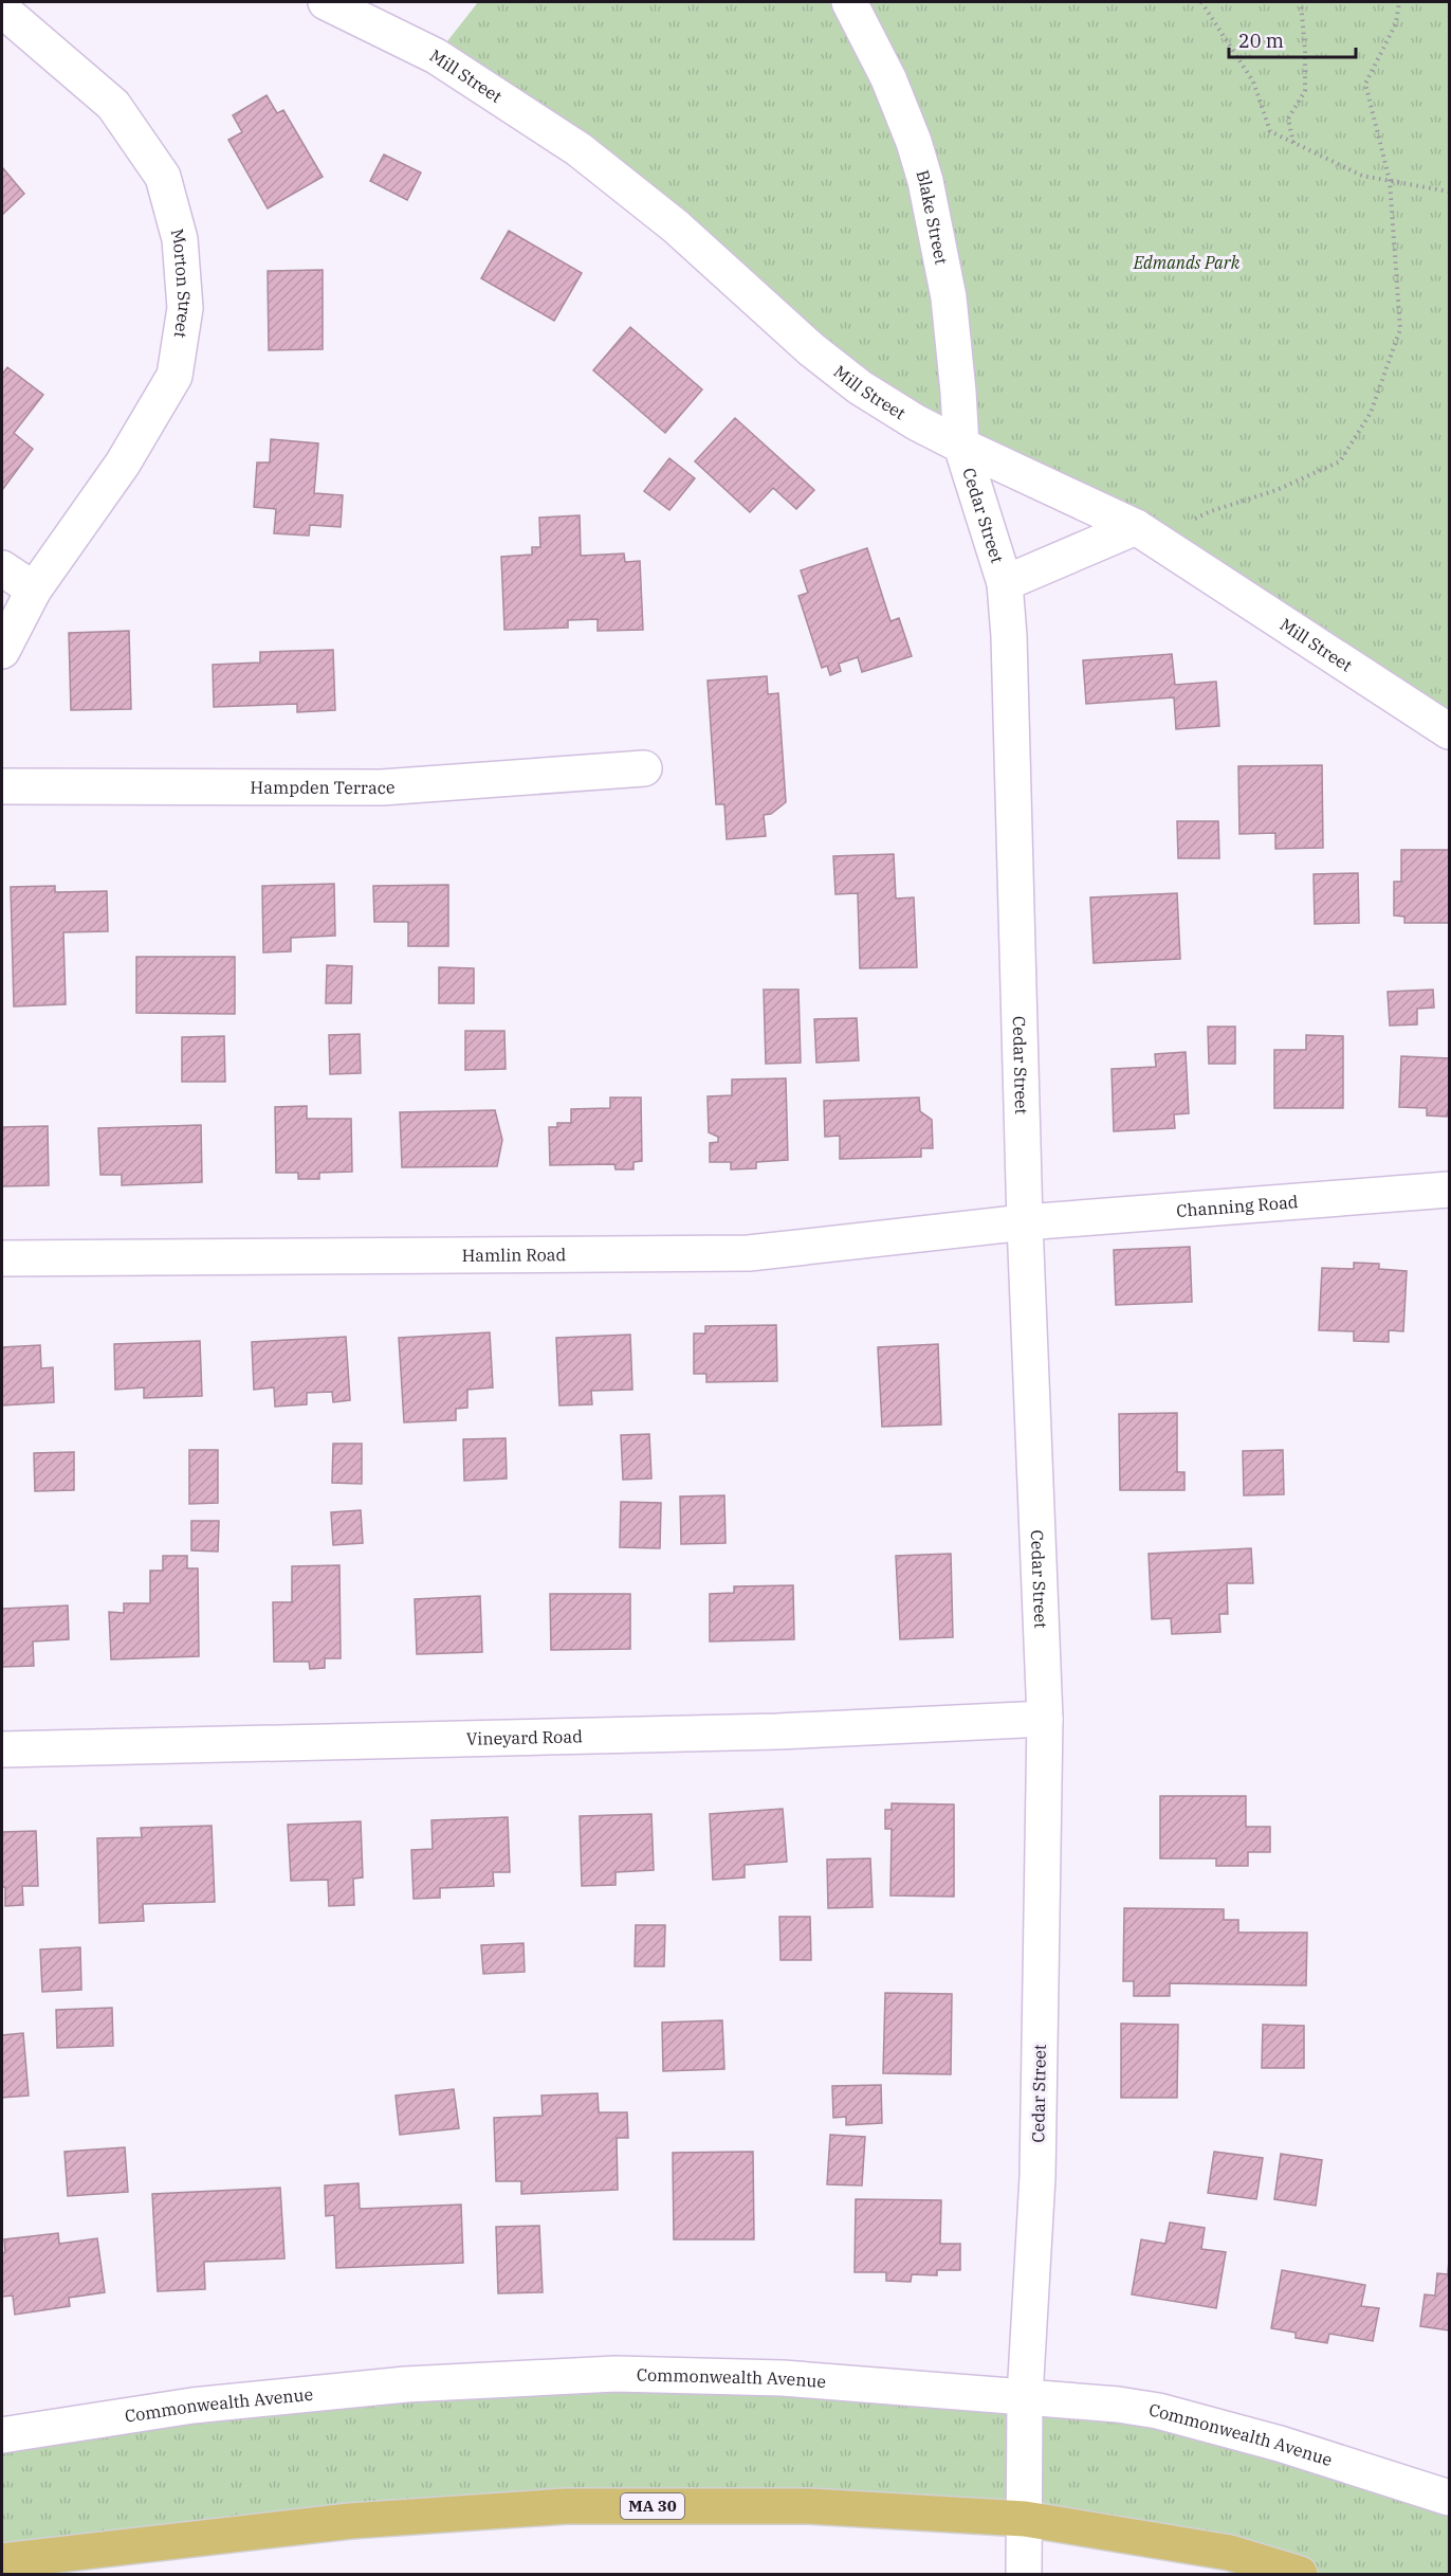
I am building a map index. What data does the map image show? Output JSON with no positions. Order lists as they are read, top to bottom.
{
  "streets": {
    "main road": ["MA 30"],
    "street": [
      "Mill Street",
      "Blake Street",
      "Morton Street",
      "Cedar Street",
      "Hampden Terrace",
      "Channing Road",
      "Hamlin Road",
      "Vineyard Road",
      "Commonwealth Avenue"
    ]
  },
  "crossings": [
    ["Mill Street", "Blake Street"],
    ["Mill Street", "Cedar Street"],
    ["Blake Street", "Cedar Street"],
    ["Cedar Street", "Channing Road"],
    ["Cedar Street", "Hamlin Road"],
    ["Cedar Street", "Vineyard Road"],
    ["Cedar Street", "Commonwealth Avenue"],
    ["Cedar Street", "MA 30"],
    ["Channing Road", "Hamlin Road"]
  ],
  "parks": ["Edmands Park"],
  "scale_bar": "20 m"
}
